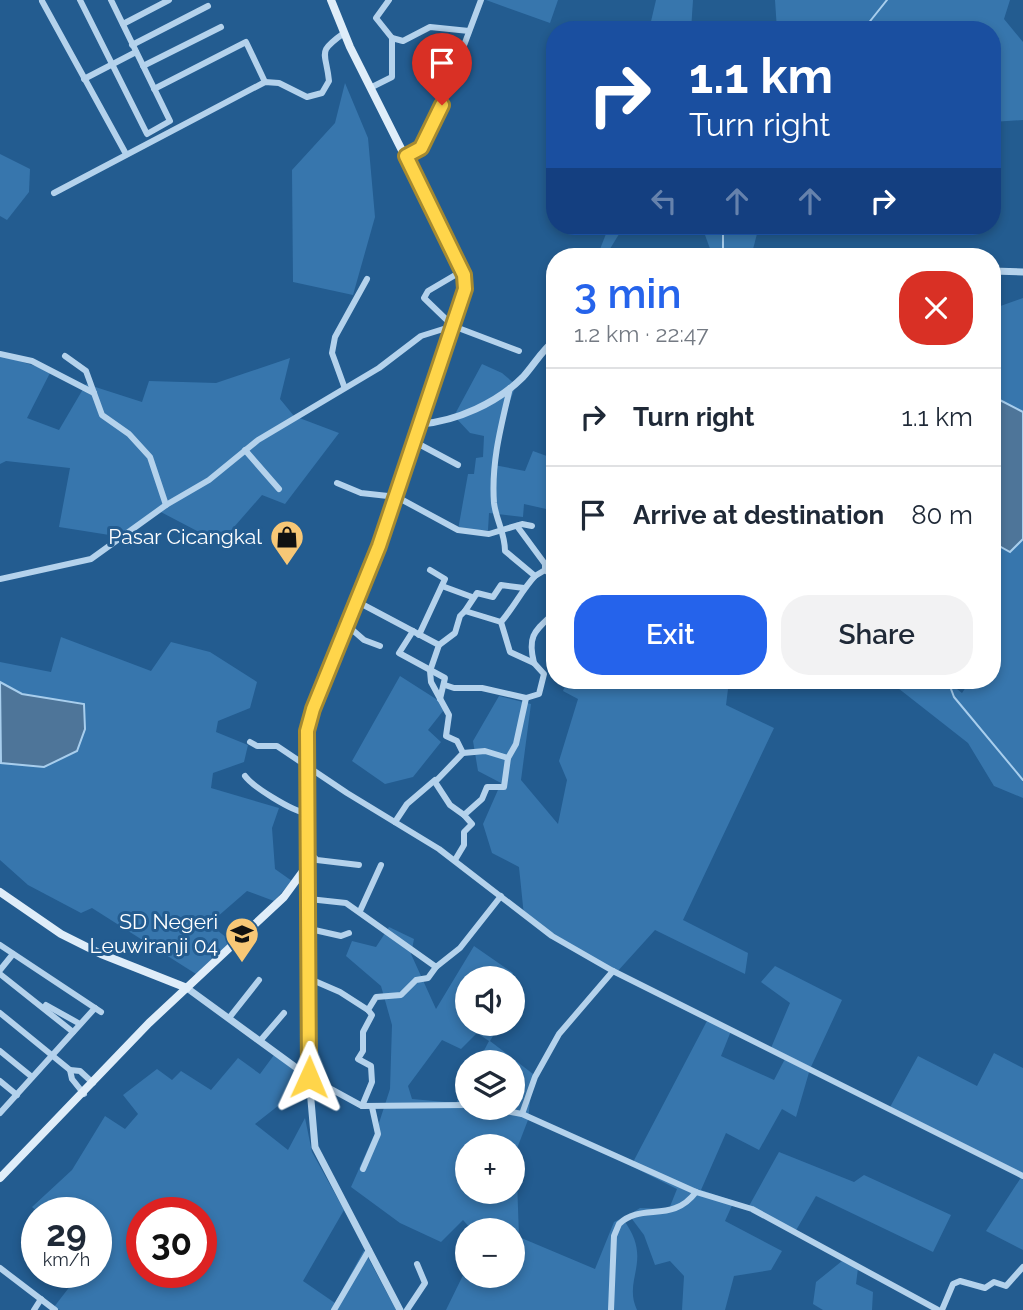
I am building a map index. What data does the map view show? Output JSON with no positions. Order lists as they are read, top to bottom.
{
  "places": {
    "shop": ["Pasar Cicangkal"],
    "school or university": ["SD Negeri Leuwiranji 04"]
  },
  "page": {
    "turn": ["1.1 km", "Turn right"],
    "heading": ["3 min", "1.2 km · 22:47"],
    "list": [
      {
        "name": "Turn right",
        "value": "1.1 km"
      },
      {
        "name": "Arrive at destination",
        "value": "80 m"
      }
    ],
    "buttons": ["Exit", "Share"],
    "map_buttons": ["+", "−"],
    "speed": "29 km/h",
    "limit": "30"
  }
}
